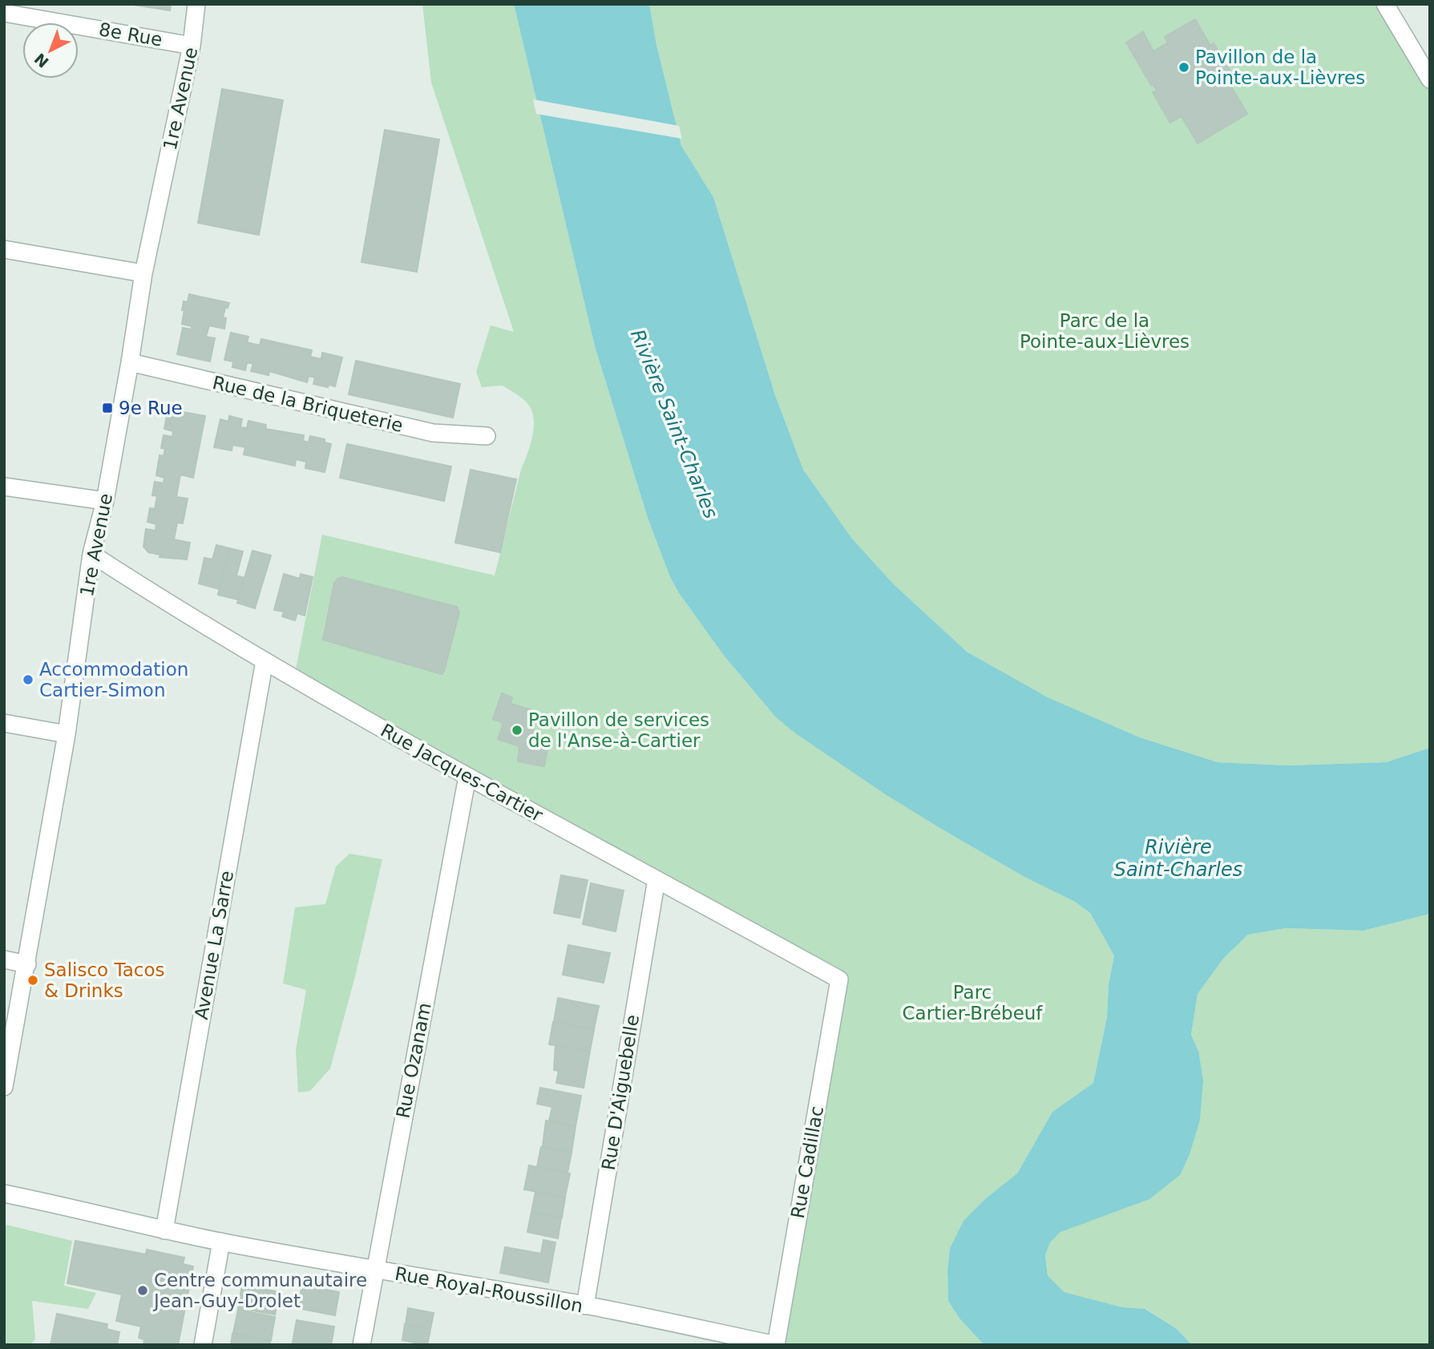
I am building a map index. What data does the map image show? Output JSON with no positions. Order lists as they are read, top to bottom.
{
  "streets": {
    "street": [
      "8e Rue",
      "1re Avenue",
      "Rue de la Briqueterie",
      "Rue Jacques-Cartier",
      "Avenue La Sarre",
      "Rue Ozanam",
      "Rue D'Aiguebelle",
      "Rue Cadillac",
      "Rue Royal-Roussillon"
    ]
  },
  "crossings": [
    ["8e Rue", "1re Avenue"],
    ["1re Avenue", "Rue de la Briqueterie"],
    ["1re Avenue", "Rue Jacques-Cartier"],
    ["Rue Jacques-Cartier", "Avenue La Sarre"],
    ["Rue Jacques-Cartier", "Rue Ozanam"],
    ["Rue Jacques-Cartier", "Rue D'Aiguebelle"],
    ["Rue Jacques-Cartier", "Rue Cadillac"],
    ["Avenue La Sarre", "Rue Royal-Roussillon"],
    ["Rue Ozanam", "Rue Royal-Roussillon"],
    ["Rue D'Aiguebelle", "Rue Royal-Roussillon"],
    ["Rue Cadillac", "Rue Royal-Roussillon"]
  ],
  "water": ["Rivière Saint-Charles"],
  "parks": ["Parc de la Pointe-aux-Lièvres", "Parc Cartier-Brébeuf"],
  "places": {
    "other": [
      "Pavillon de la Pointe-aux-Lièvres",
      "Accommodation Cartier-Simon",
      "Pavillon de services de l'Anse-à-Cartier",
      "Salisco Tacos & Drinks",
      "Centre communautaire Jean-Guy-Drolet"
    ],
    "transit": ["9e Rue"]
  },
  "north": "bottom left"
}
